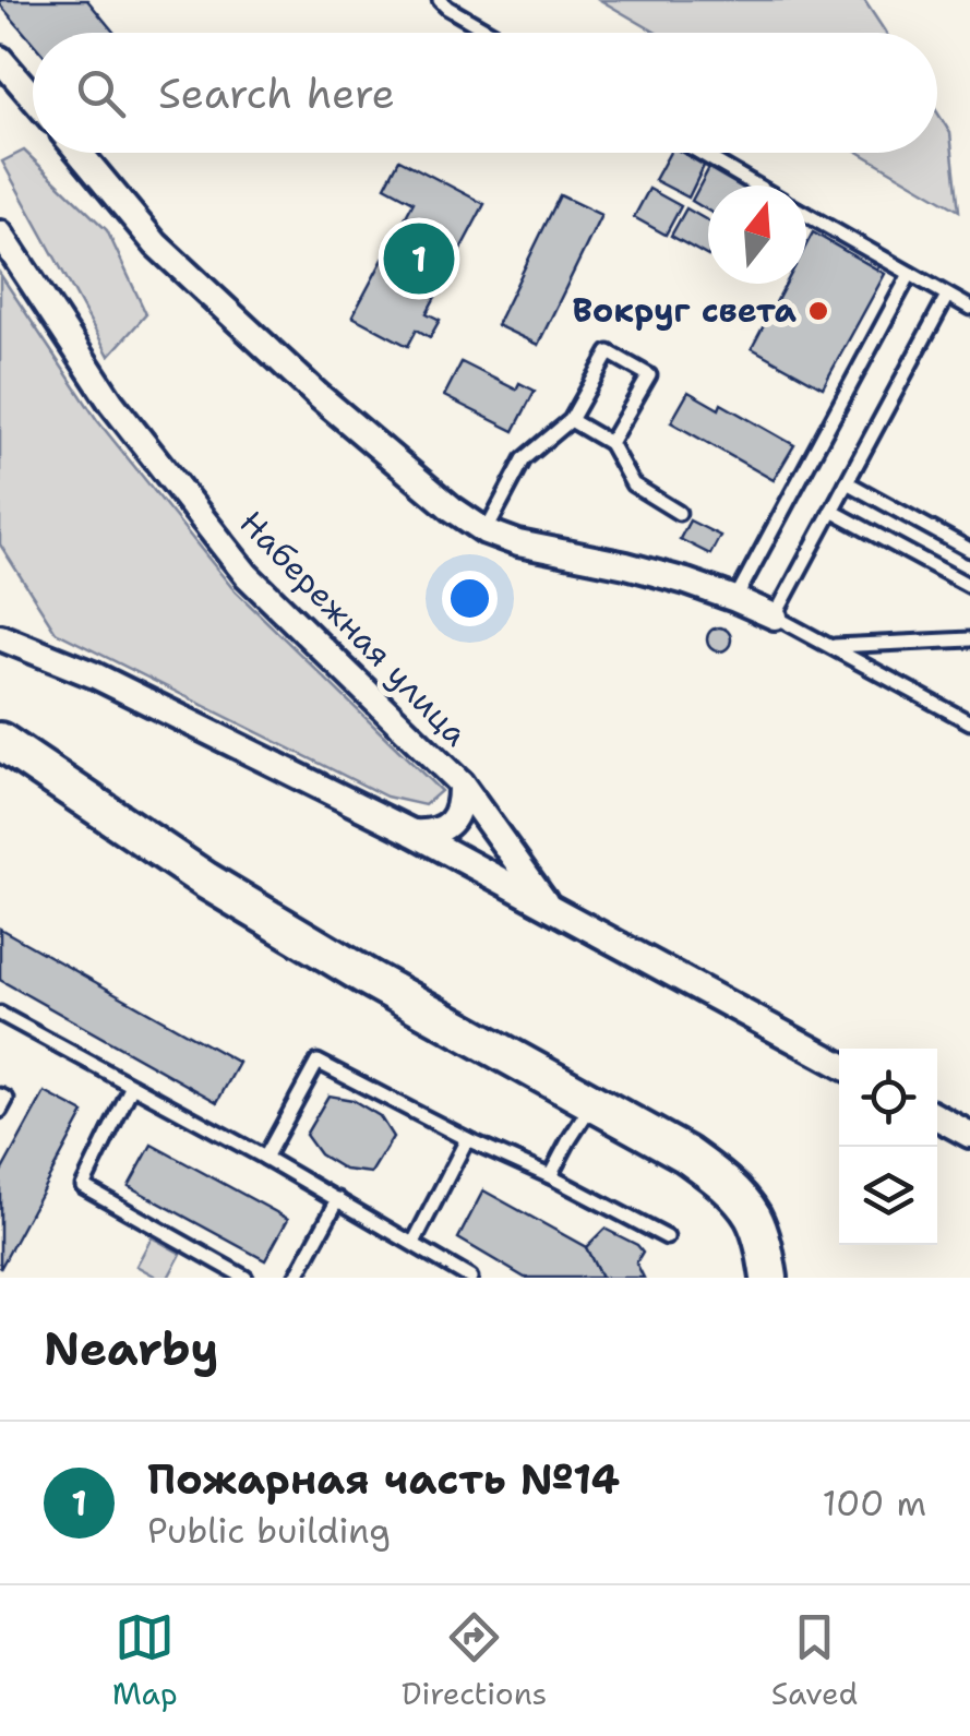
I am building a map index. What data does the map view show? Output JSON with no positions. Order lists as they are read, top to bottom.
{
  "streets": {
    "street": ["Набережная улица"]
  },
  "places": ["Вокруг света"],
  "north": "top",
  "page": {
    "search": "Search here",
    "pins": "1",
    "heading": "Nearby",
    "list": [
      {
        "mark": "1",
        "name": "Пожарная часть №14",
        "note": "Public building",
        "value": "100 m"
      }
    ],
    "nav": ["Map", "Directions", "Saved"]
  }
}
